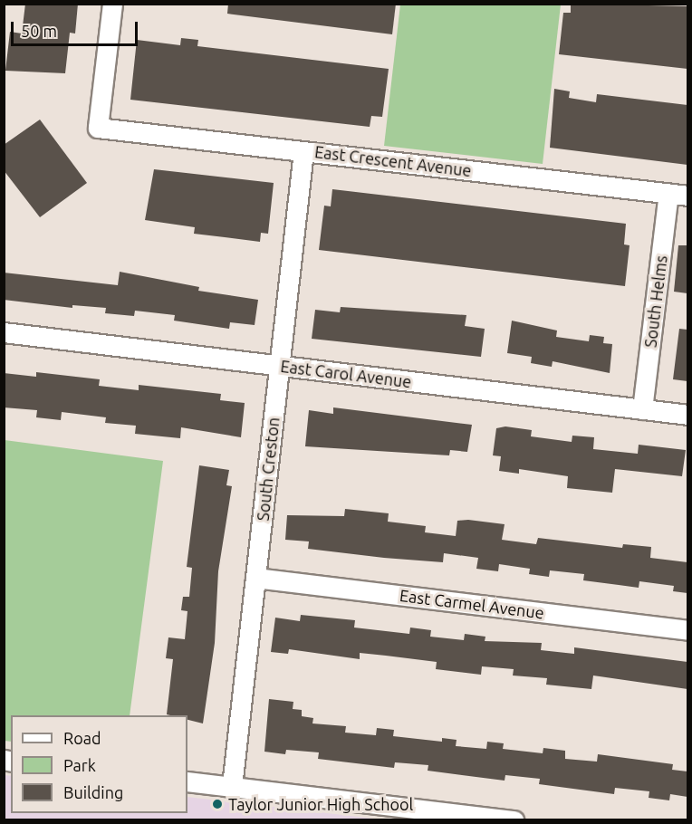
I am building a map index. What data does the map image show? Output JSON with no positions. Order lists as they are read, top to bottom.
{
  "streets": {
    "street": [
      "East Crescent Avenue",
      "South Helms",
      "East Carol Avenue",
      "South Creston",
      "East Carmel Avenue"
    ]
  },
  "crossings": [
    ["East Crescent Avenue", "South Helms"],
    ["East Crescent Avenue", "South Creston"],
    ["South Helms", "East Carol Avenue"],
    ["East Carol Avenue", "South Creston"],
    ["South Creston", "East Carmel Avenue"]
  ],
  "places": ["Taylor Junior High School"],
  "legend": ["Road", "Park", "Building"],
  "scale_bar": "50 m"
}
